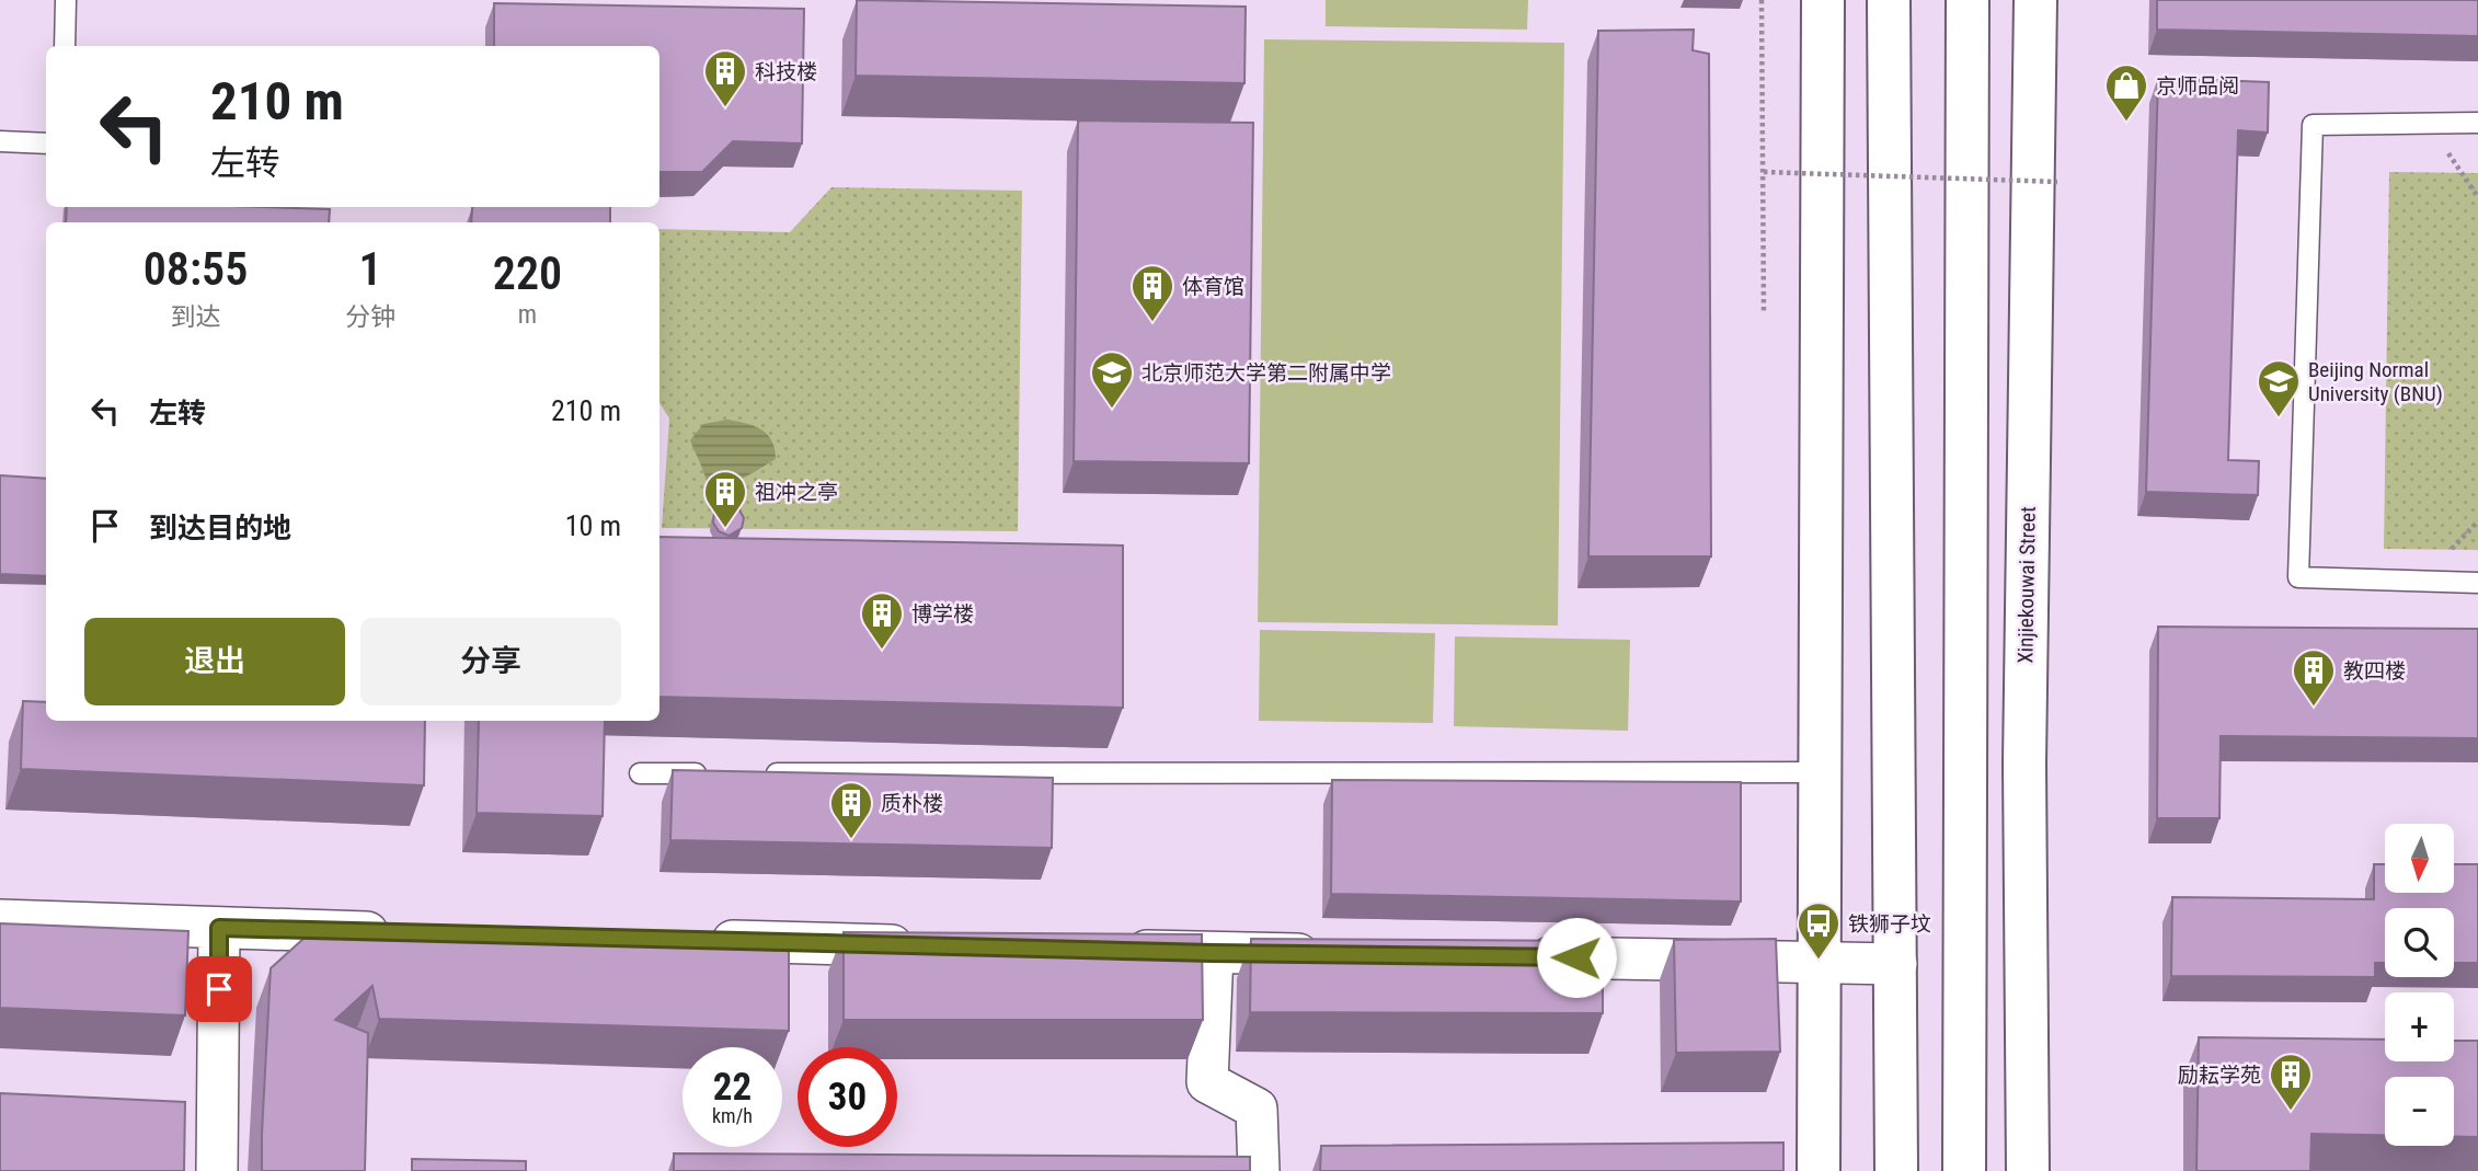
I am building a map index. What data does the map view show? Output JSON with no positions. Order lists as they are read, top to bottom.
{
  "streets": {
    "street": ["Xinjiekouwai Street"]
  },
  "places": {
    "building": [
      "科技楼",
      "体育馆",
      "祖冲之亭",
      "博学楼",
      "教四楼",
      "质朴楼",
      "励耘学苑"
    ],
    "shop": ["京师品阅"],
    "school or university": ["北京师范大学第二附属中学", "Beijing Normal University (BNU)"],
    "bus stop": ["铁狮子坟"]
  },
  "north": "bottom",
  "page": {
    "turn": ["210 m", "左转"],
    "eta": [
      "08:55",
      "到达",
      "1",
      "分钟",
      "220",
      "m"
    ],
    "list": [
      {
        "name": "左转",
        "value": "210 m"
      },
      {
        "name": "到达目的地",
        "value": "10 m"
      }
    ],
    "buttons": ["退出", "分享"],
    "map_buttons": ["+", "−"],
    "speed": "22 km/h",
    "limit": "30"
  }
}
